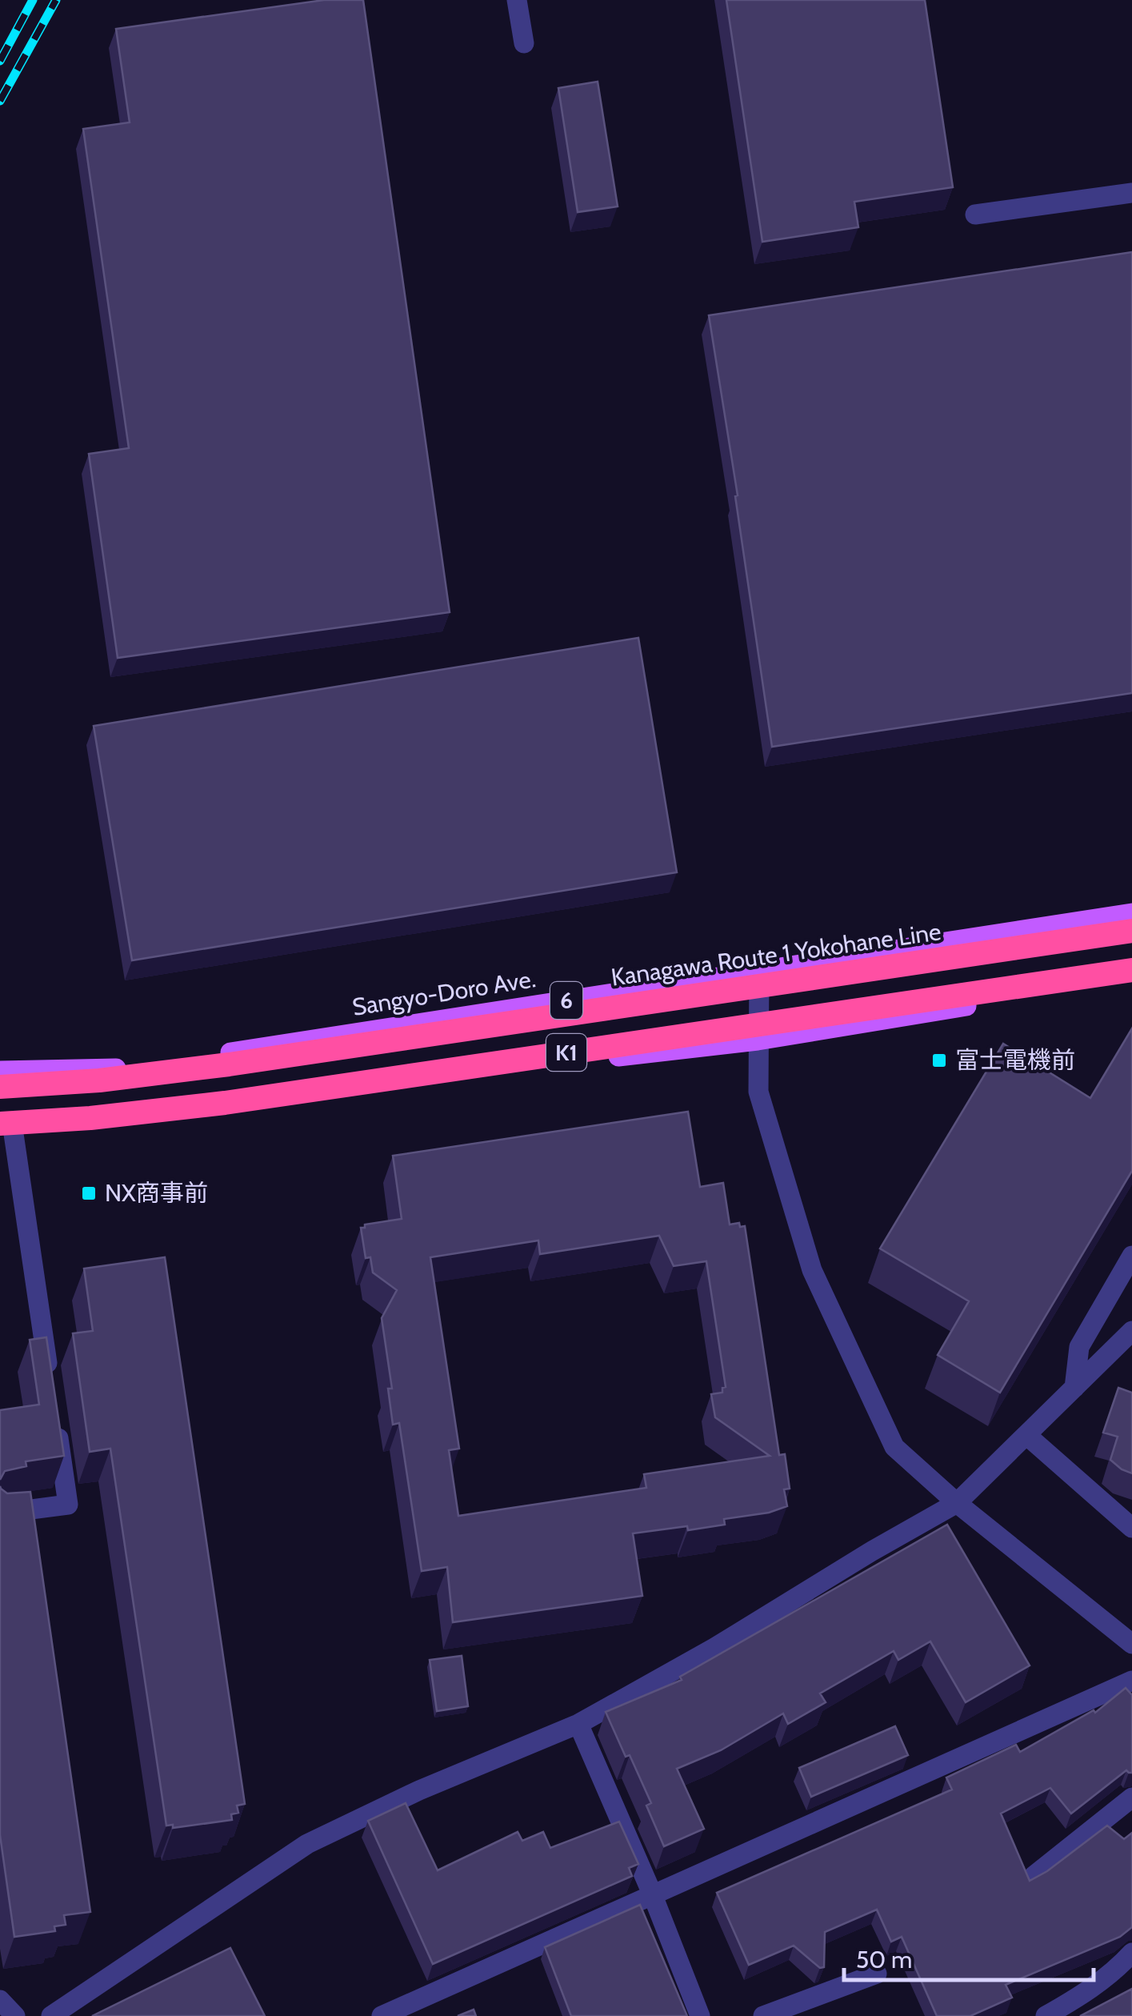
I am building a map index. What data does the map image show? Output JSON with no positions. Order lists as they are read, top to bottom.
{
  "streets": {
    "highway": ["Kanagawa Route 1 Yokohane Line", "K1"],
    "main road": ["Sangyo-Doro Ave.", "6"]
  },
  "places": {
    "transit": ["富士電機前", "NX商事前"]
  },
  "scale_bar": "50 m"
}
